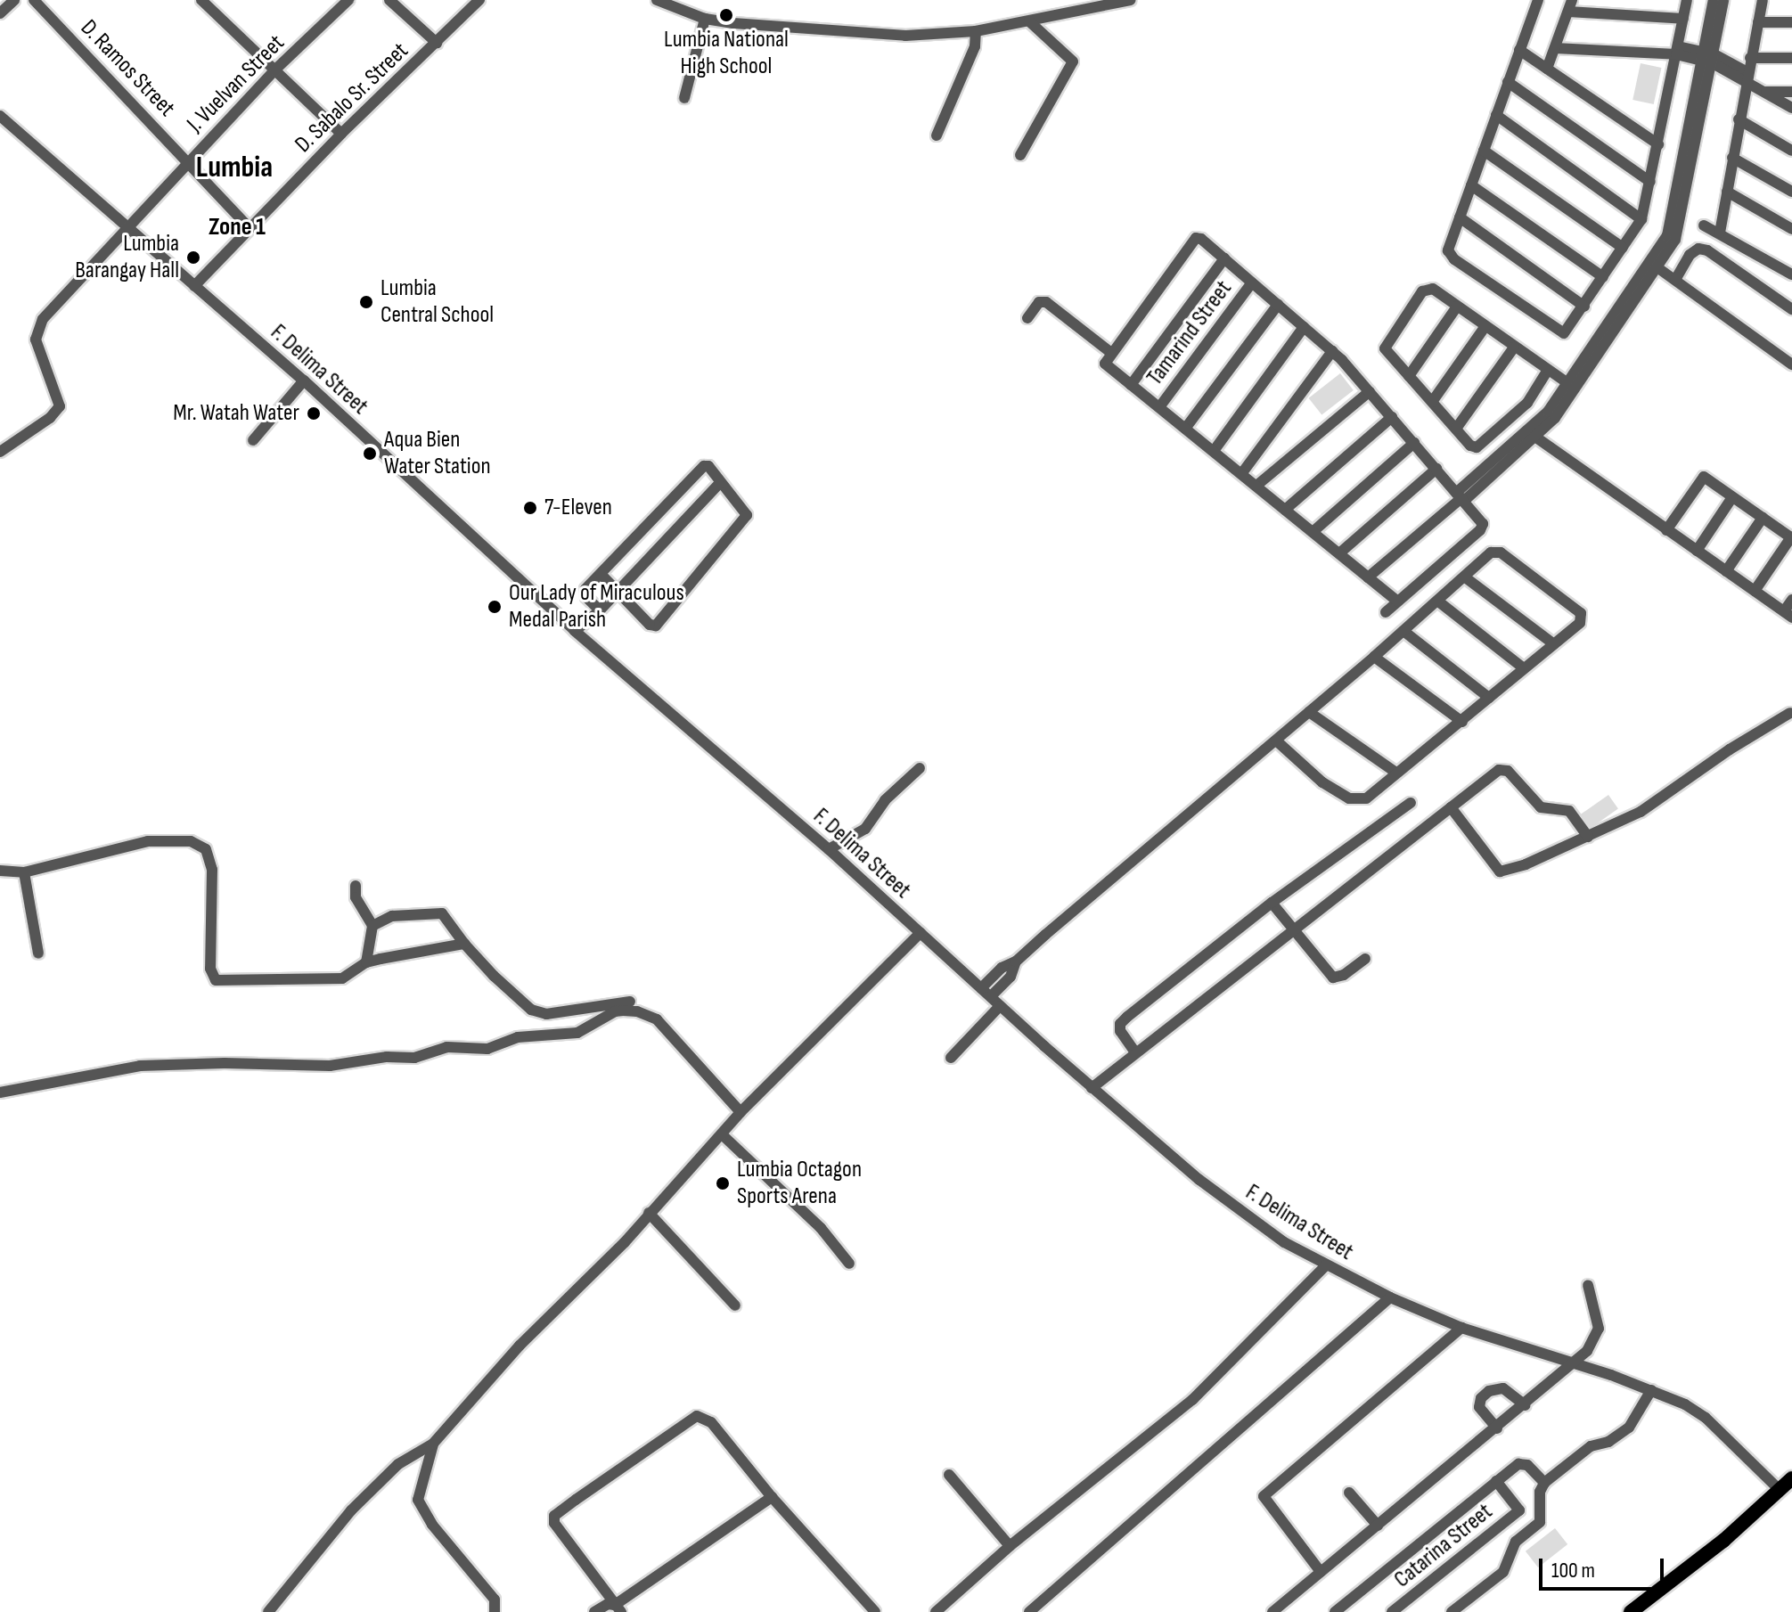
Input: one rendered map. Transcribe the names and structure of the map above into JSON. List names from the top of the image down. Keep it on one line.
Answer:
{"streets":{"street":["D. Ramos Street","J. Vuelvan Street","D. Sabalo Sr. Street","Tamarind Street","F. Delima Street","Catarina Street"]},"crossings":[["D. Ramos Street","J. Vuelvan Street"],["D. Ramos Street","D. Sabalo Sr. Street"],["J. Vuelvan Street","F. Delima Street"],["D. Sabalo Sr. Street","F. Delima Street"]],"districts":["Lumbia","Zone 1"],"places":["Lumbia National High School","Lumbia Barangay Hall","Lumbia Central School","Mr. Watah Water","Aqua Bien Water Station","7-Eleven","Our Lady of Miraculous Medal Parish","Lumbia Octagon Sports Arena"],"scale_bar":"100 m"}
